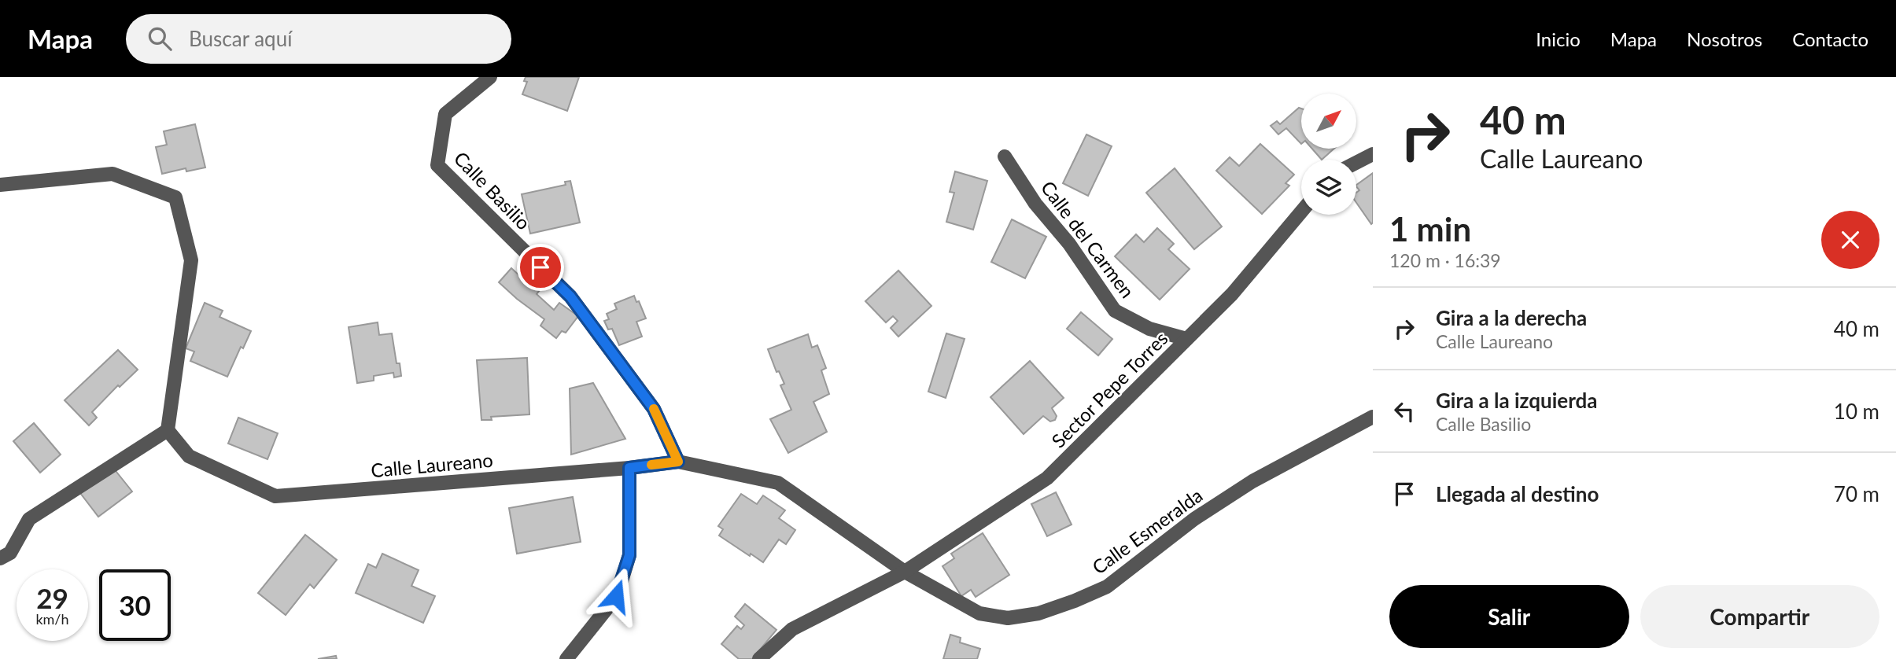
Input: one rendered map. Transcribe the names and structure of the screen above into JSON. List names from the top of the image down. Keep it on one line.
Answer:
{"streets":{"street":["Calle Basilio","Calle del Carmen","Sector Pepe Torres","Calle Laureano","Calle Esmeralda"]},"crossings":[["Calle Basilio","Calle Laureano"],["Calle del Carmen","Sector Pepe Torres"],["Sector Pepe Torres","Calle Laureano"],["Sector Pepe Torres","Calle Esmeralda"],["Calle Laureano","Calle Esmeralda"]],"north":"top right","page":{"header":"Mapa","search":"Buscar aquí","nav":["Inicio","Mapa","Nosotros","Contacto"],"turn":["40 m","Calle Laureano"],"heading":["1 min","120 m · 16:39"],"list":[{"name":"Gira a la derecha","note":"Calle Laureano","value":"40 m"},{"name":"Gira a la izquierda","note":"Calle Basilio","value":"10 m"},{"name":"Llegada al destino","value":"70 m"}],"speed":"29 km/h","limit":"30","buttons":["Salir","Compartir"]}}
